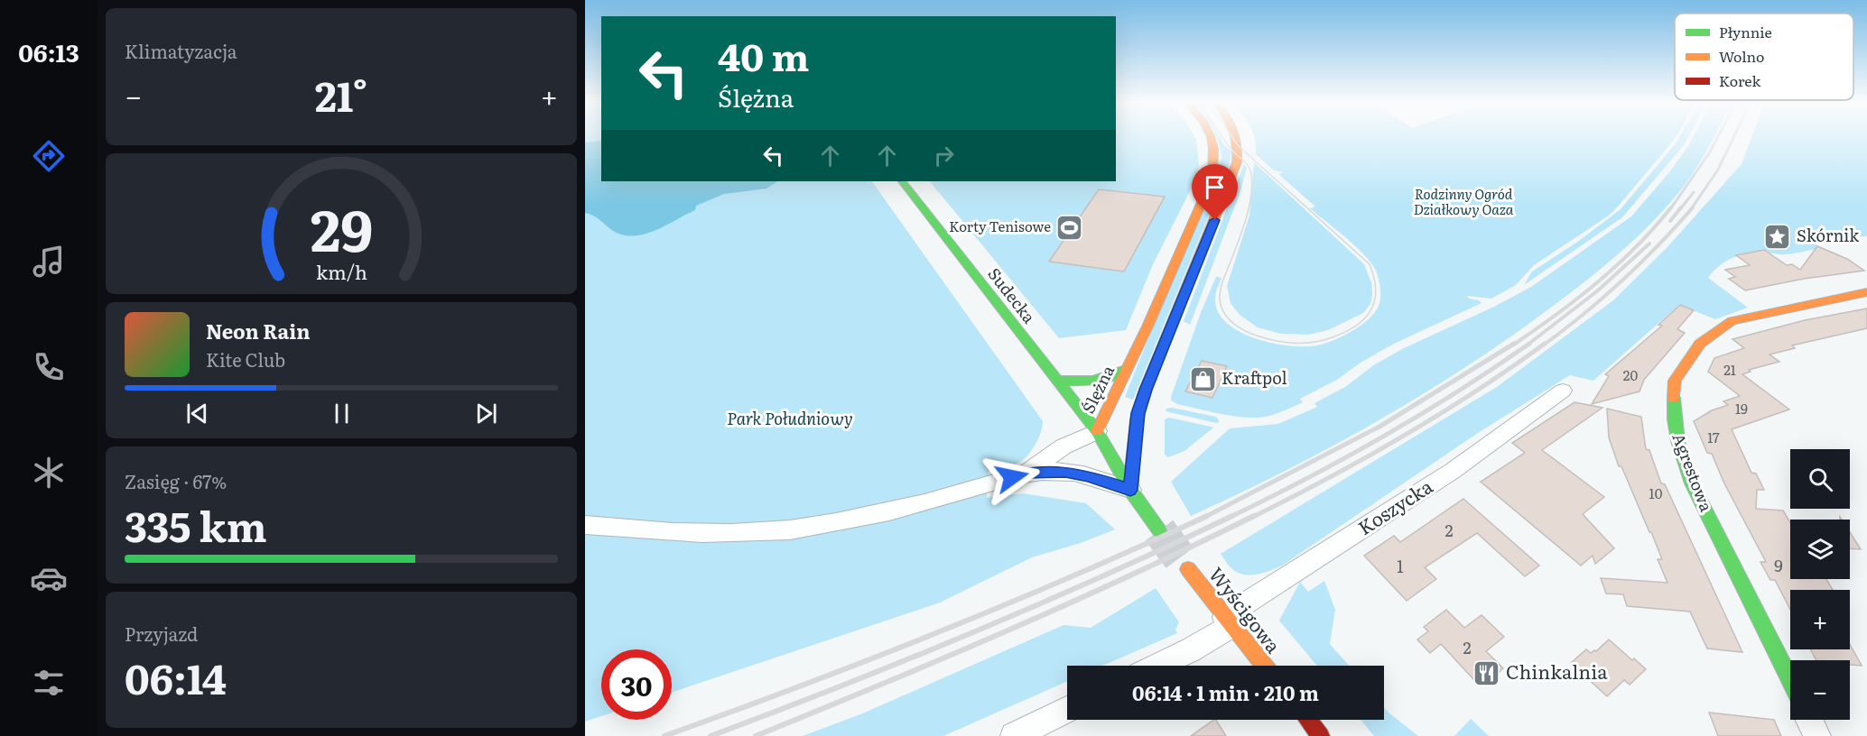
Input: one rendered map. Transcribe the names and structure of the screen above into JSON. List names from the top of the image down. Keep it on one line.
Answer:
{"streets":{"main road":["Sudecka","Ślężna","Agrestowa","Wyścigowa"],"street":["Koszycka"]},"crossings":[["Sudecka","Ślężna"],["Koszycka","Wyścigowa"]],"parks":["Rodzinny Ogród Działkowy Oaza","Park Południowy"],"places":{"sports":["Korty Tenisowe"],"place":["Skórnik"],"shop":["Kraftpol"],"restaurant":["Chinkalnia"]},"house_numbers":["21","20","19","17","10","2","9","1","2"],"legend":["Płynnie","Wolno","Korek"],"page":{"tabs":"06:13","tile":["Klimatyzacja",["Zasięg · 67%","335 km"],["Przyjazd","06:14"]],"turn":["40 m","Ślężna"],"heat":["−","21°","+"],"song":["Neon Rain","Kite Club"],"map_buttons":["+","−"],"limit":"30","trip":"06:14 · 1 min · 210 m","gauge":["29","km/h"]}}
